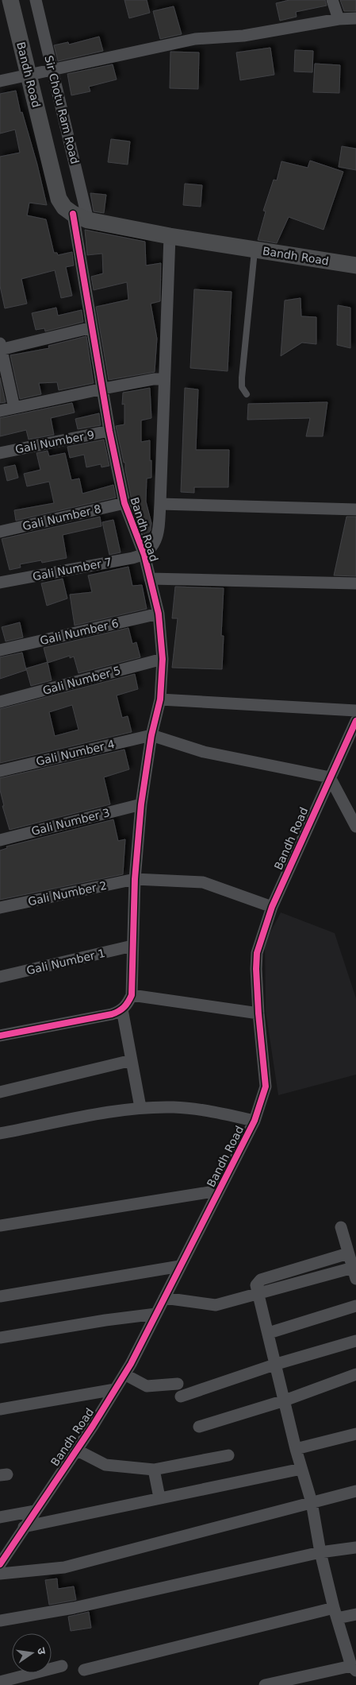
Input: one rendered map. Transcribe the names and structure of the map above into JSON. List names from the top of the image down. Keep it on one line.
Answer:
{"streets":{"street":["Bandh Road","Sir Chotu Ram Road","Gali Number 9","Gali Number 8","Gali Number 7","Gali Number 6","Gali Number 5","Gali Number 4","Gali Number 3","Gali Number 2","Gali Number 1"]},"crossings":[["Bandh Road","Sir Chotu Ram Road"],["Bandh Road","Gali Number 9"],["Bandh Road","Gali Number 8"],["Bandh Road","Gali Number 7"],["Bandh Road","Gali Number 6"],["Bandh Road","Gali Number 5"],["Bandh Road","Gali Number 4"],["Bandh Road","Gali Number 3"],["Bandh Road","Gali Number 2"],["Bandh Road","Gali Number 1"]],"north":"right"}
